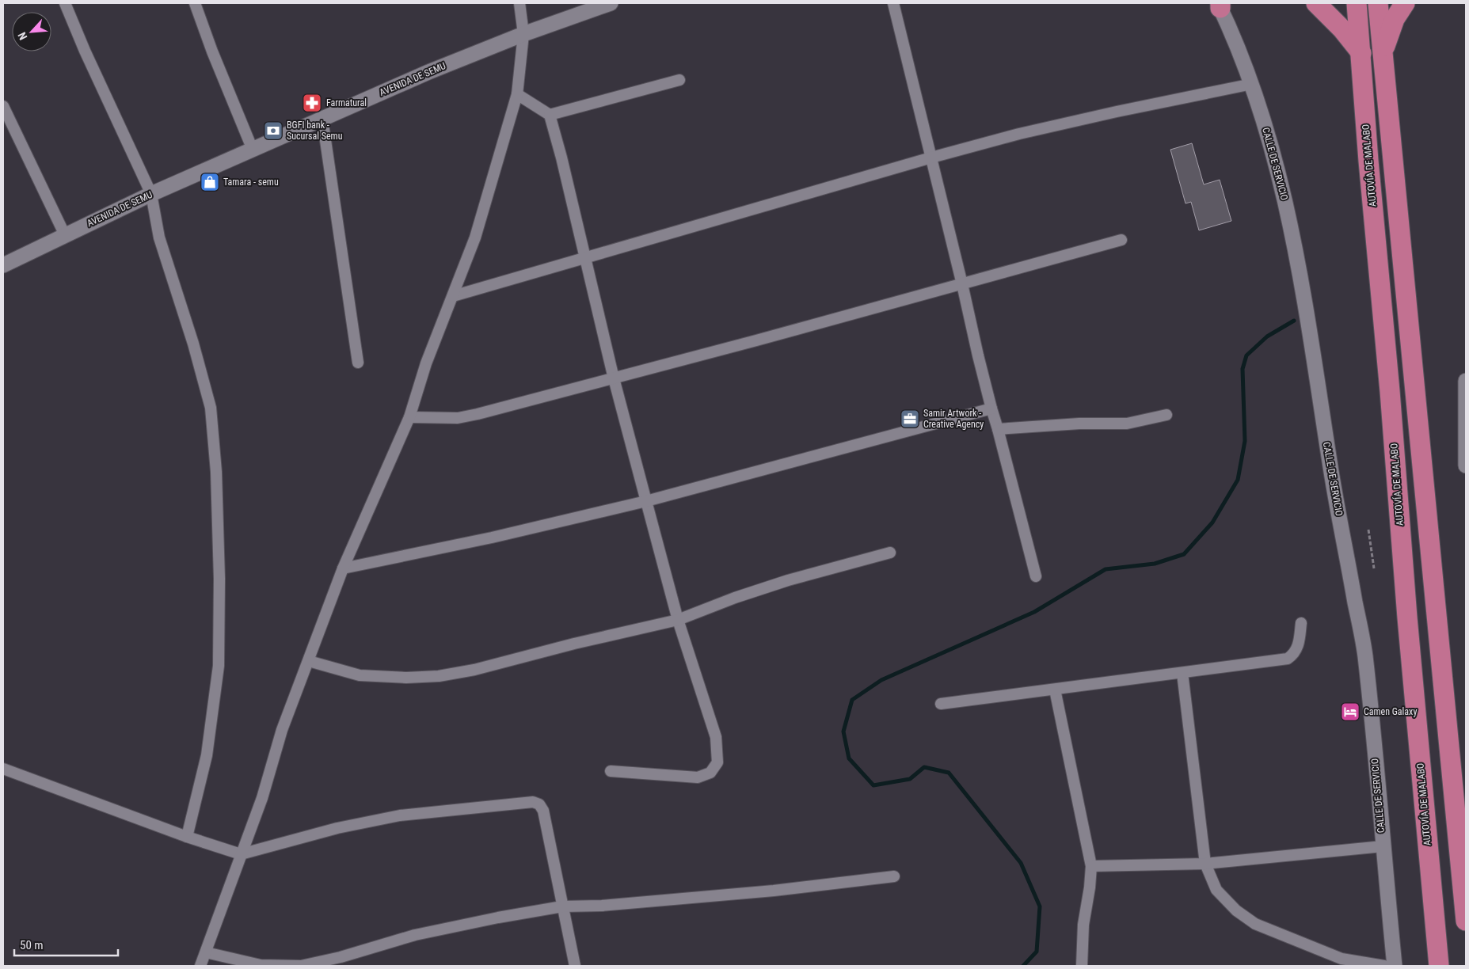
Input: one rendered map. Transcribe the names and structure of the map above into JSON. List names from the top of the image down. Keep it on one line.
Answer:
{"streets":{"highway":["AUTOVÍA DE MALABO"],"street":["AVENIDA DE SEMU","CALLE DE SERVICIO"]},"places":{"pharmacy":["Farmatural"],"bank":["BGFI bank - Sucursal Semu"],"shop":["Tamara - semu"],"office":["Samir Artwork - Creative Agency"],"hotel":["Camen Galaxy"]},"scale_bar":"50 m","north":"bottom left"}
